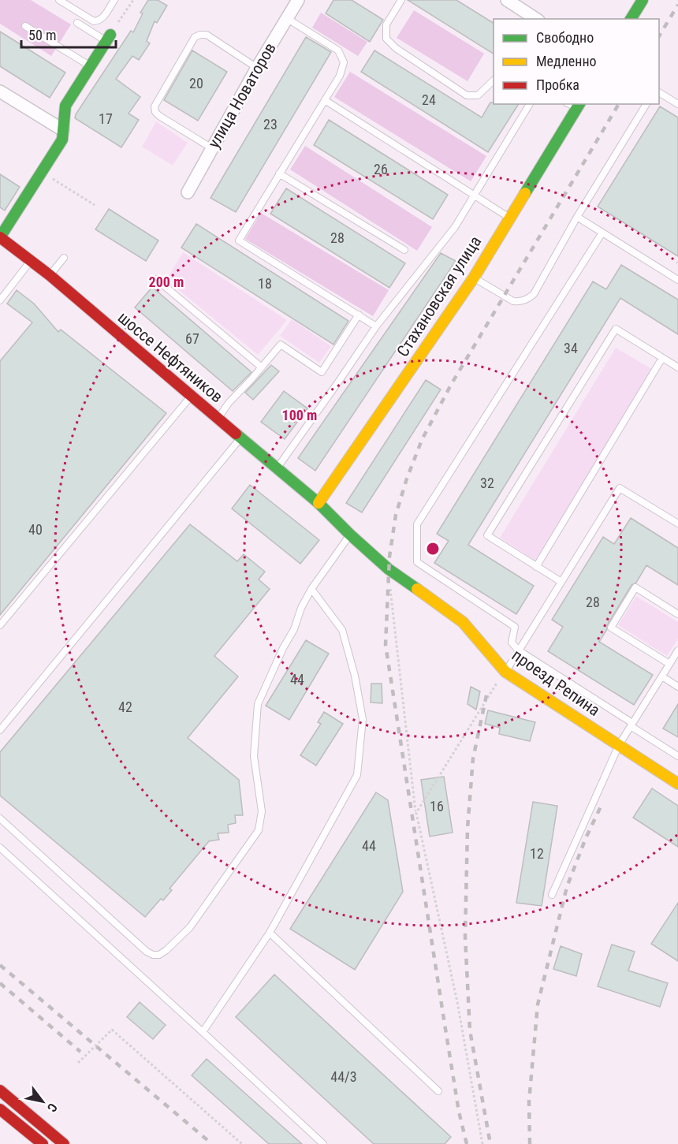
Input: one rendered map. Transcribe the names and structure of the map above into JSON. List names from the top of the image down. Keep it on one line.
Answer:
{"streets":{"street":["улица Новаторов","Стахановская улица","шоссе Нефтяников","проезд Репина"]},"crossings":[["Стахановская улица","шоссе Нефтяников"],["Стахановская улица","проезд Репина"],["шоссе Нефтяников","проезд Репина"]],"house_numbers":["20","24","17","23","26","28","18","67","34","32","40","28","44","42","16","44","12","44/3"],"legend":["Свободно","Медленно","Пробка"],"scale_bar":"50 m","north":"bottom right","rings":["200 m","100 m"]}
